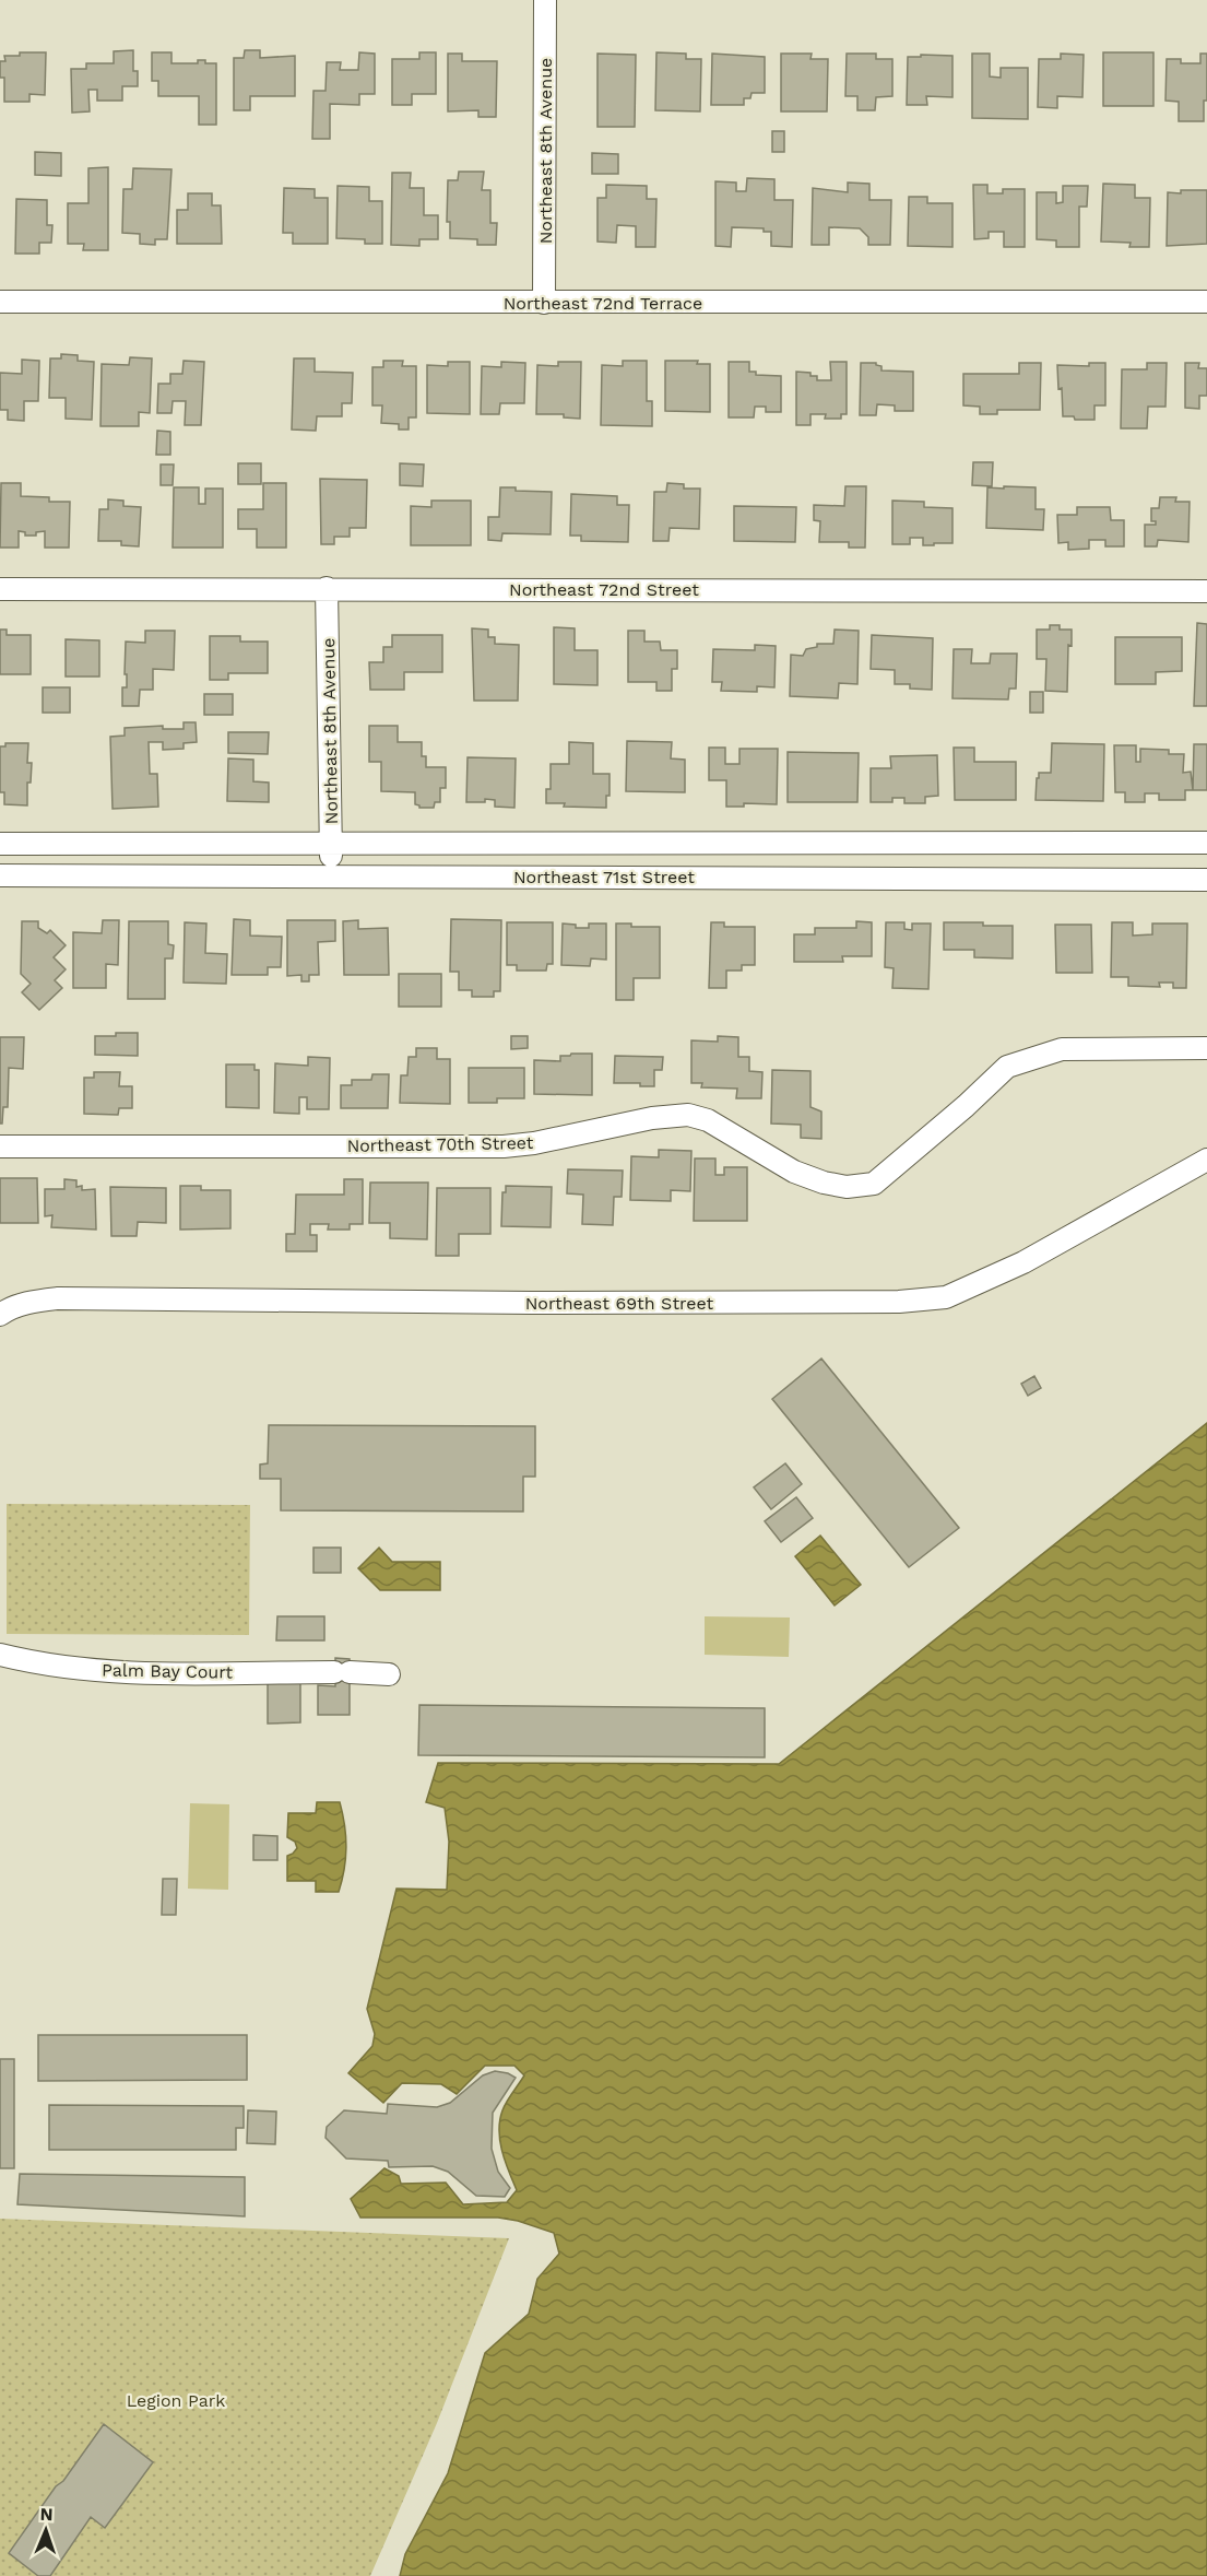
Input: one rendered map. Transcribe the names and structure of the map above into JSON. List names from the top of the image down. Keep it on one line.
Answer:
{"streets":{"street":["Northeast 8th Avenue","Northeast 72nd Terrace","Northeast 72nd Street","Northeast 71st Street","Northeast 70th Street","Northeast 69th Street","Palm Bay Court"]},"crossings":[["Northeast 8th Avenue","Northeast 72nd Terrace"],["Northeast 8th Avenue","Northeast 72nd Street"],["Northeast 8th Avenue","Northeast 71st Street"]],"parks":["Legion Park"],"north":"top"}
